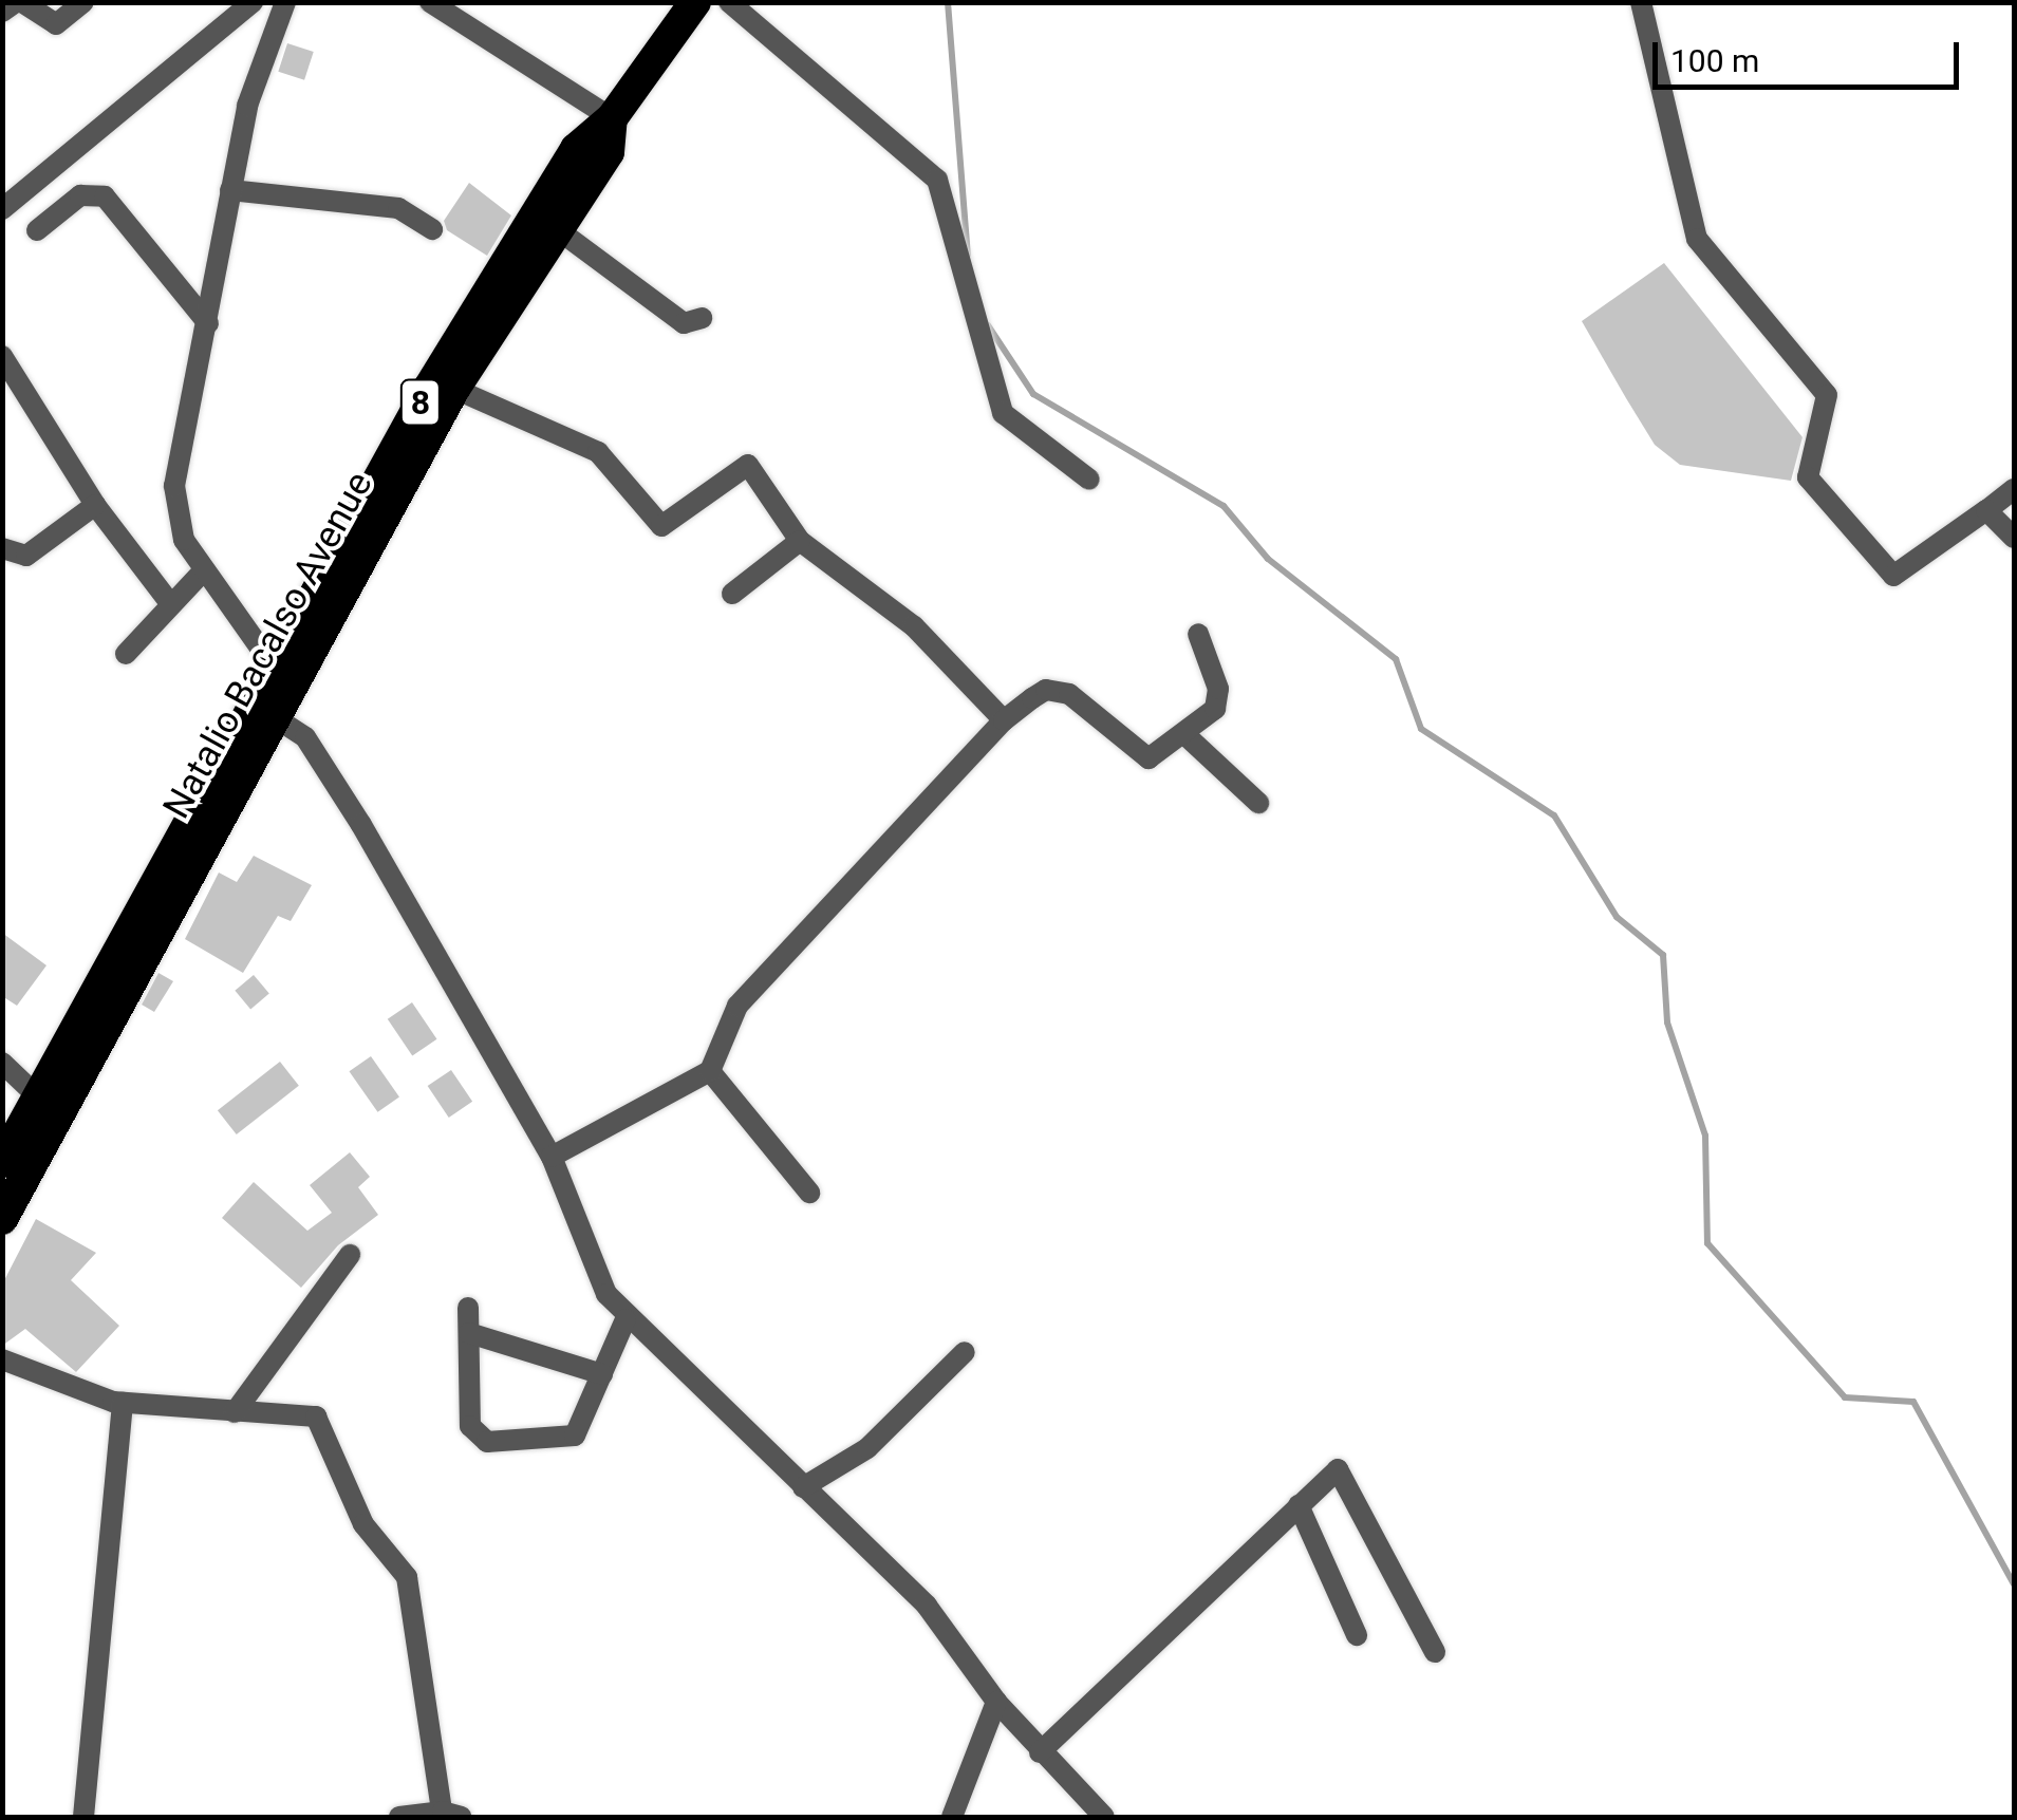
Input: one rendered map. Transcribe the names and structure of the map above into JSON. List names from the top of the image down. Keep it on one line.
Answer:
{"streets":{"highway":["8","Natalio Bacalso Avenue"]},"scale_bar":"100 m"}
